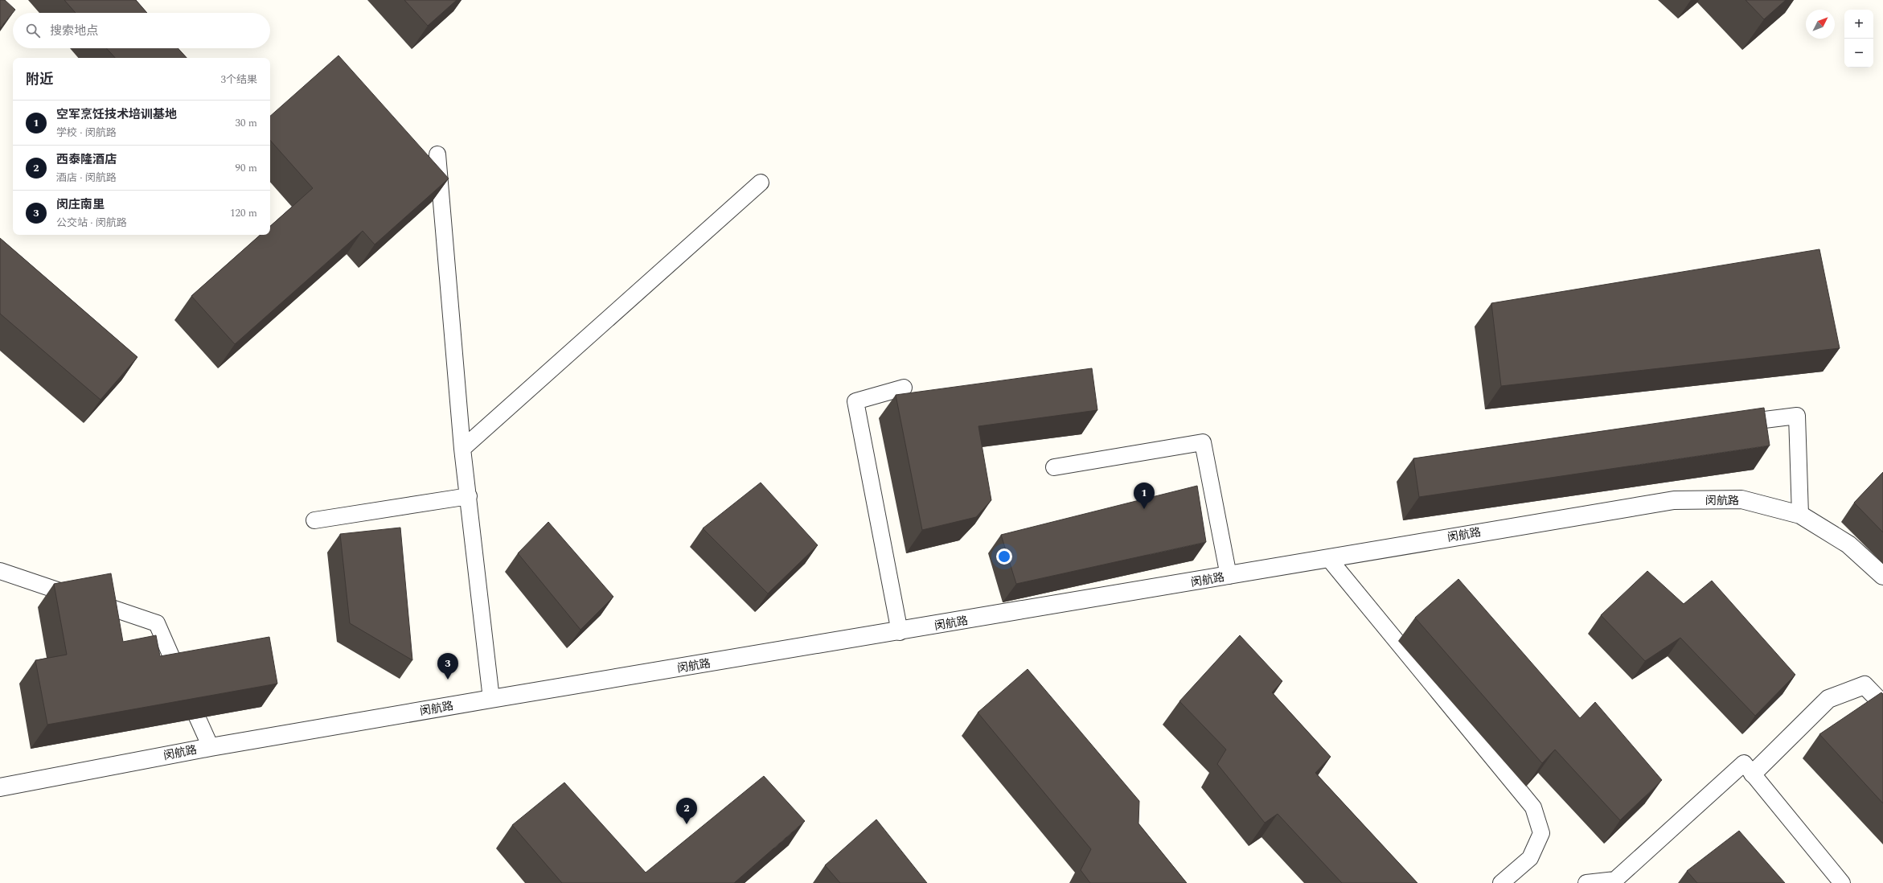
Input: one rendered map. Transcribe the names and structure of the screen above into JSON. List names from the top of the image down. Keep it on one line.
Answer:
{"streets":{"street":["闵航路"]},"north":"top right","page":{"map_buttons":["+","−"],"search":"搜索地点","heading":["附近","3个结果"],"list":[{"mark":"1","name":"空军烹饪技术培训基地","note":"学校 · 闵航路","value":"30 m"},{"mark":"2","name":"西泰隆酒店","note":"酒店 · 闵航路","value":"90 m"},{"mark":"3","name":"闵庄南里","note":"公交站 · 闵航路","value":"120 m"}],"pins":["1","3","2"]}}
